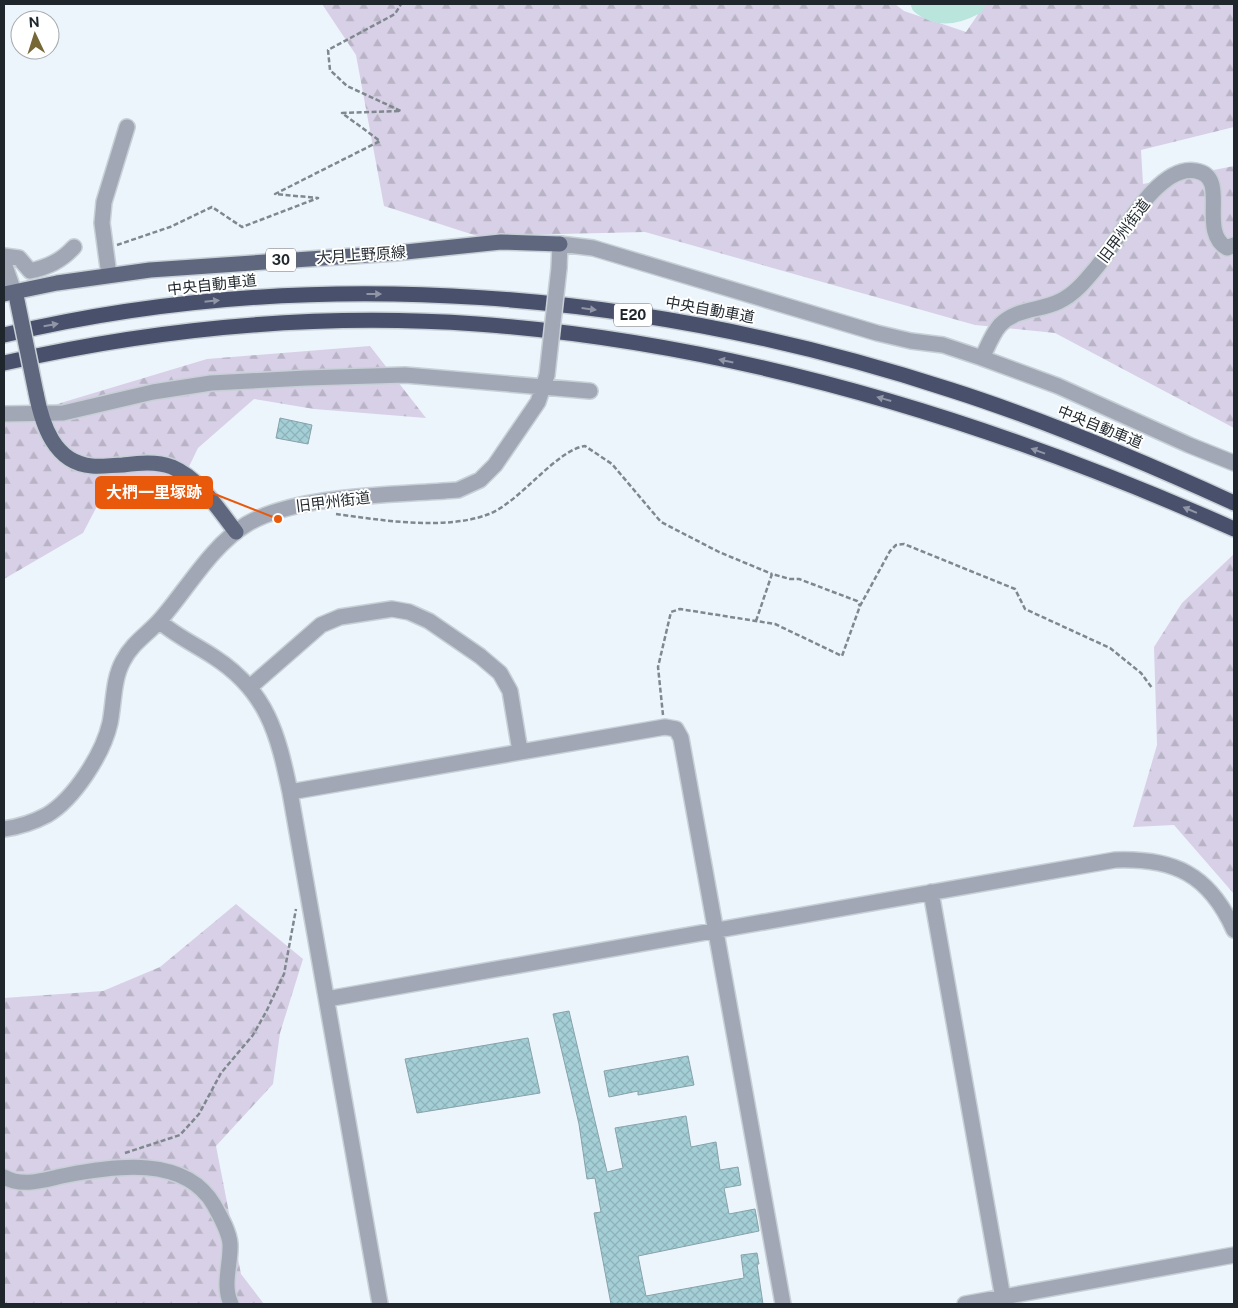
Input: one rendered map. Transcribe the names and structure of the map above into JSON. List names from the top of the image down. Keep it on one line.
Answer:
{"streets":{"highway":["中央自動車道","E20"],"main road":["大月上野原線","30"],"street":["旧甲州街道"]},"crossings":[["旧甲州街道","大月上野原線"]],"places":["大椚一里塚跡"],"north":"top"}
